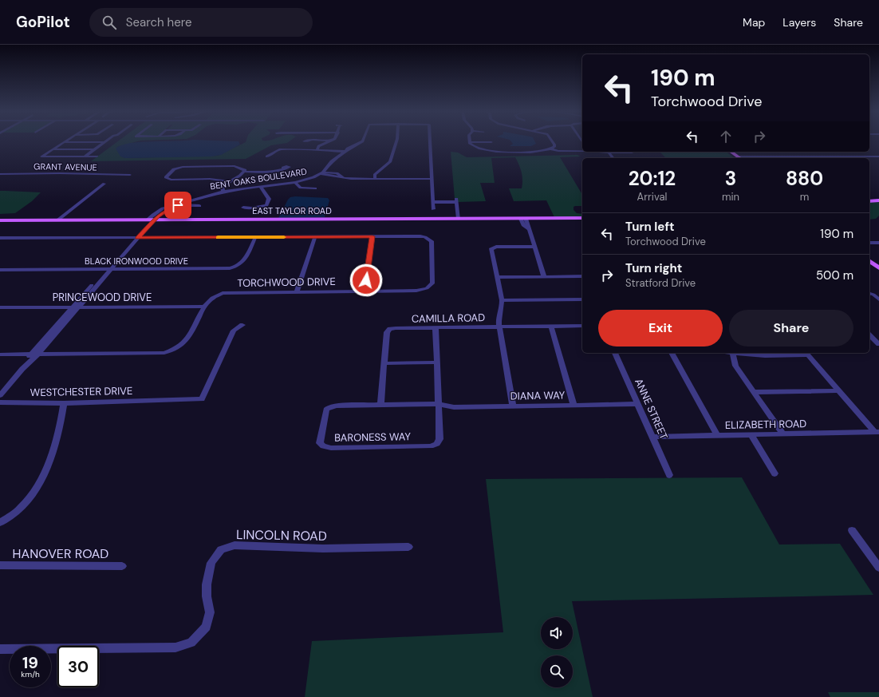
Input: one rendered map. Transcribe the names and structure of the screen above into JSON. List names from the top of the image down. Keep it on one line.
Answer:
{"streets":{"main road":["EAST TAYLOR ROAD"],"street":["GRANT AVENUE","BENT OAKS BOULEVARD","BLACK IRONWOOD DRIVE","TORCHWOOD DRIVE","PRINCEWOOD DRIVE","CAMILLA ROAD","WESTCHESTER DRIVE","DIANA WAY","ANNE STREET","ELIZABETH ROAD","BARONESS WAY","LINCOLN ROAD","HANOVER ROAD"]},"crossings":[["BENT OAKS BOULEVARD","EAST TAYLOR ROAD"],["BLACK IRONWOOD DRIVE","TORCHWOOD DRIVE"],["TORCHWOOD DRIVE","PRINCEWOOD DRIVE"],["CAMILLA ROAD","BARONESS WAY"],["DIANA WAY","ANNE STREET"],["DIANA WAY","BARONESS WAY"],["ANNE STREET","ELIZABETH ROAD"]],"page":{"header":"GoPilot","search":"Search here","nav":["Map","Layers","Share"],"turn":["190 m","Torchwood Drive"],"eta":["20:12","Arrival","3","min","880","m"],"list":[{"name":"Turn left","note":"Torchwood Drive","value":"190 m"},{"name":"Turn right","note":"Stratford Drive","value":"500 m"}],"buttons":["Exit","Share"],"speed":"19 km/h","limit":"30"}}
